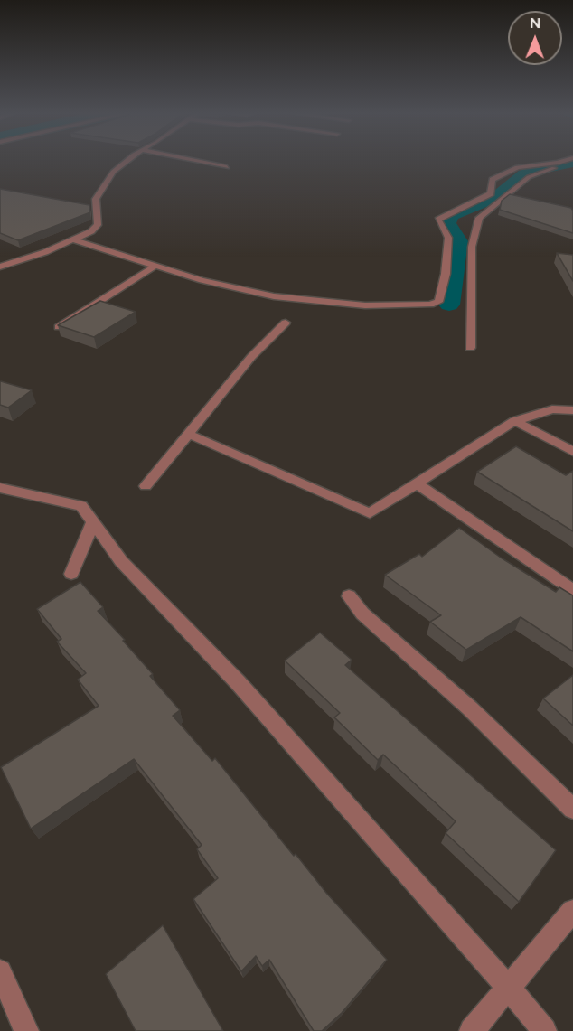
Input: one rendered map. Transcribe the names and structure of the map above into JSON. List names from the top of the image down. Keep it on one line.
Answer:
{"north":"top"}
